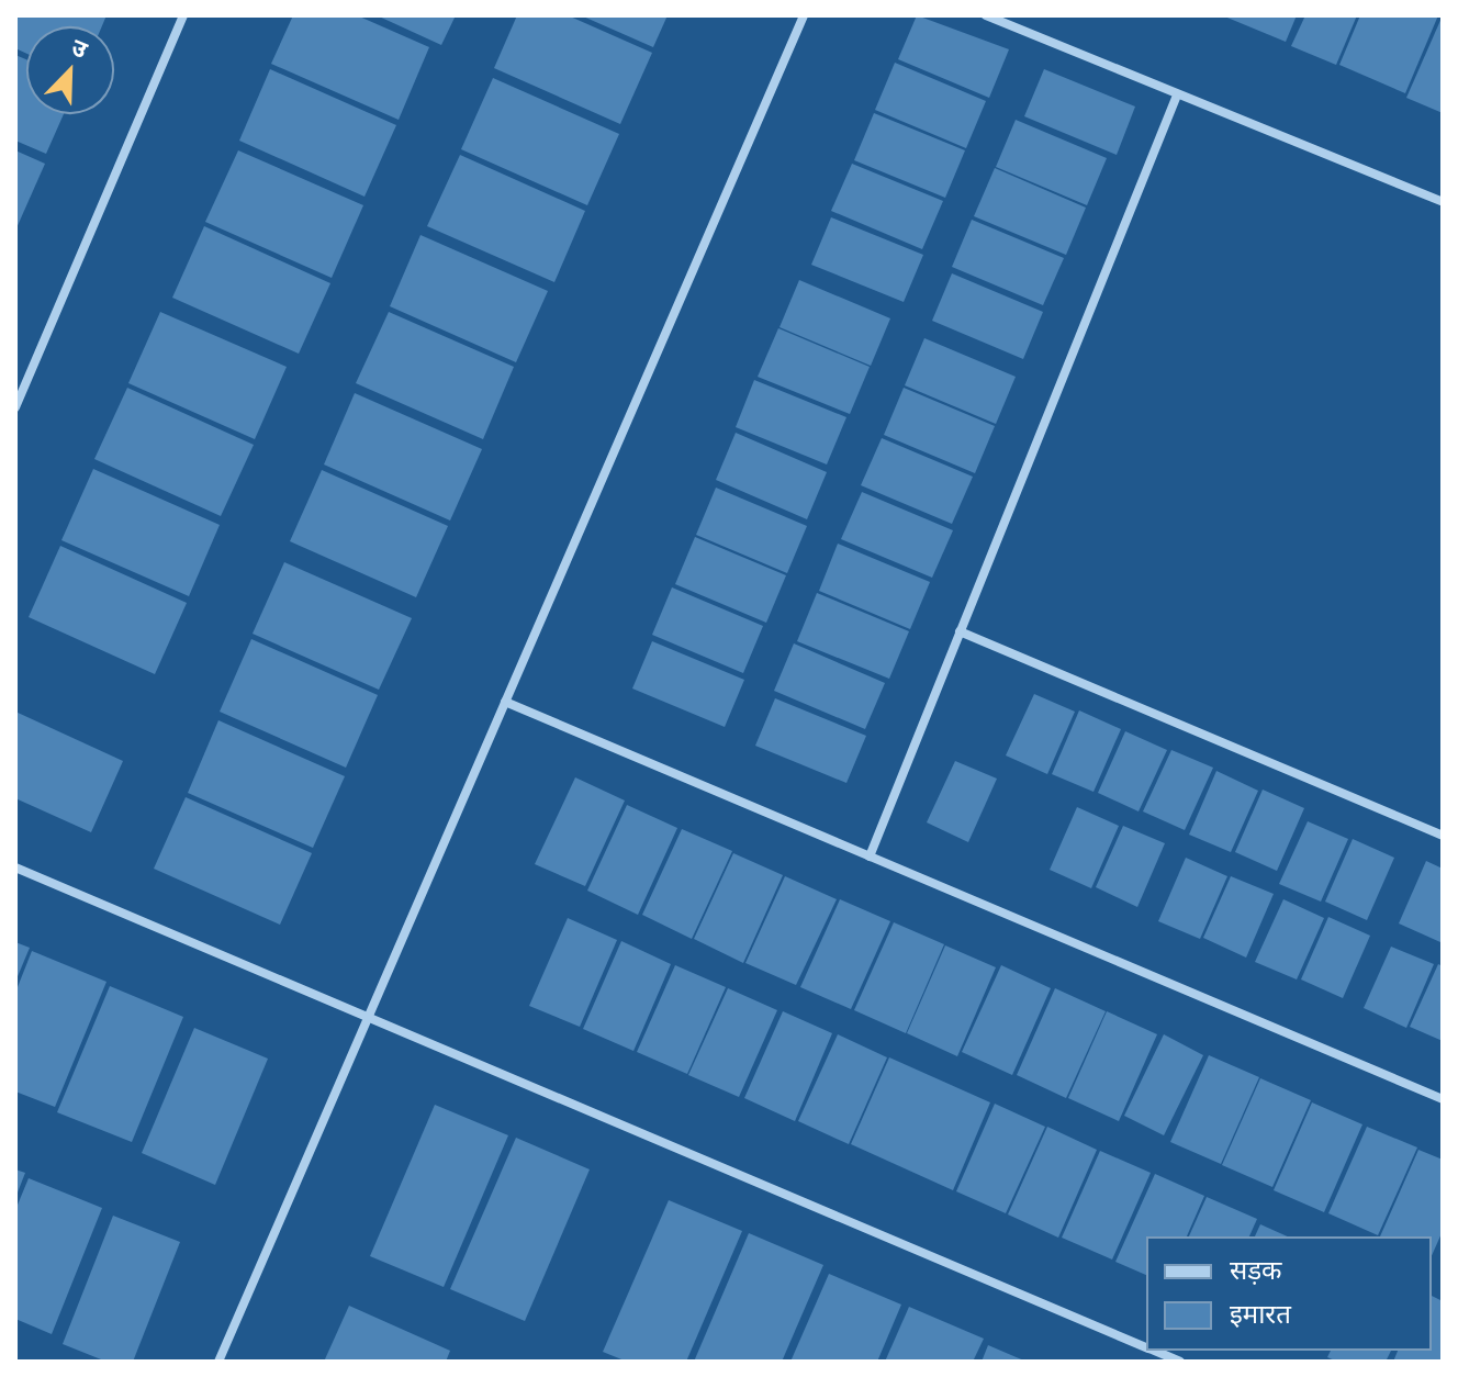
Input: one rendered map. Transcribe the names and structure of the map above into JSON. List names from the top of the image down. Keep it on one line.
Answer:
{"legend":["सड़क","इमारत"],"north":"top right"}
